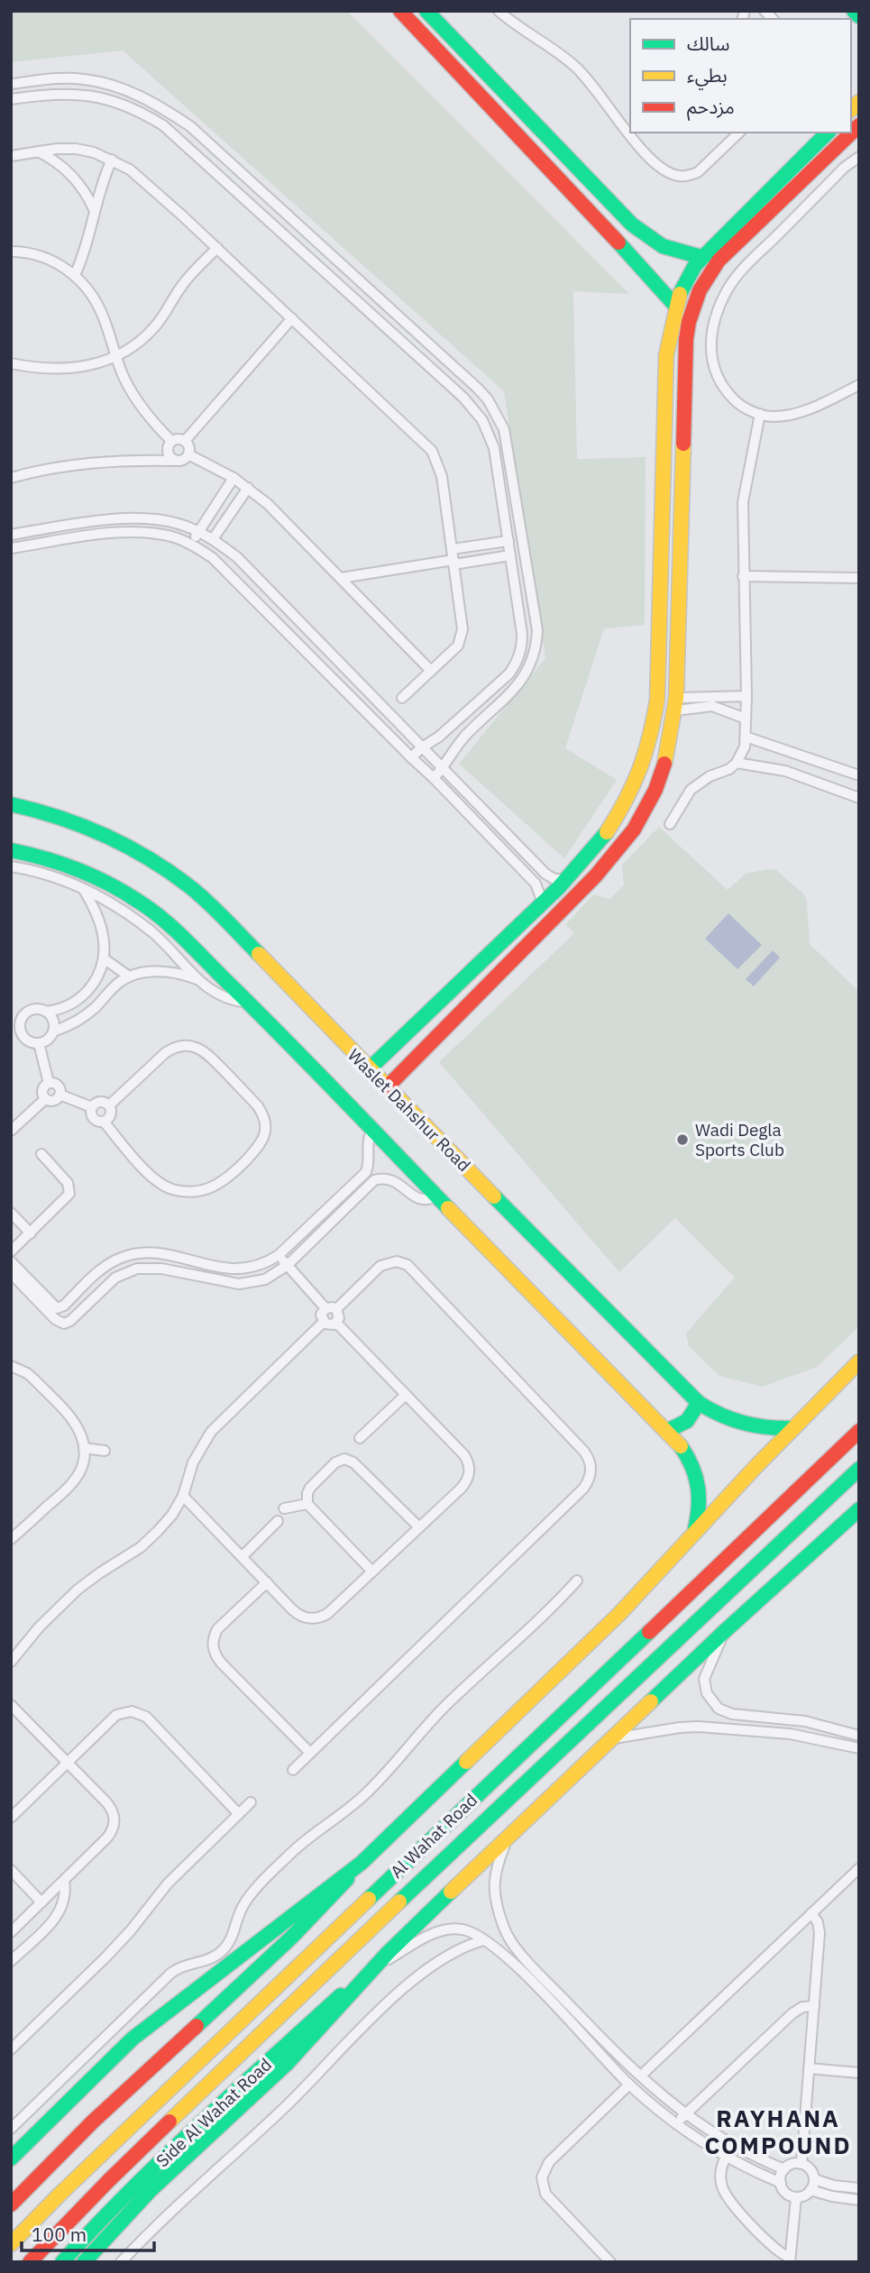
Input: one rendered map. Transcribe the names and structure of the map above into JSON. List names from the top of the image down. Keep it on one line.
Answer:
{"streets":{"main road":["Waslet Dahshur Road","Al Wahat Road","Side Al Wahat Road"]},"districts":["RAYHANA COMPOUND"],"places":["Wadi Degla Sports Club"],"legend":["سالك","بطيء","مزدحم"],"scale_bar":"100 m"}
